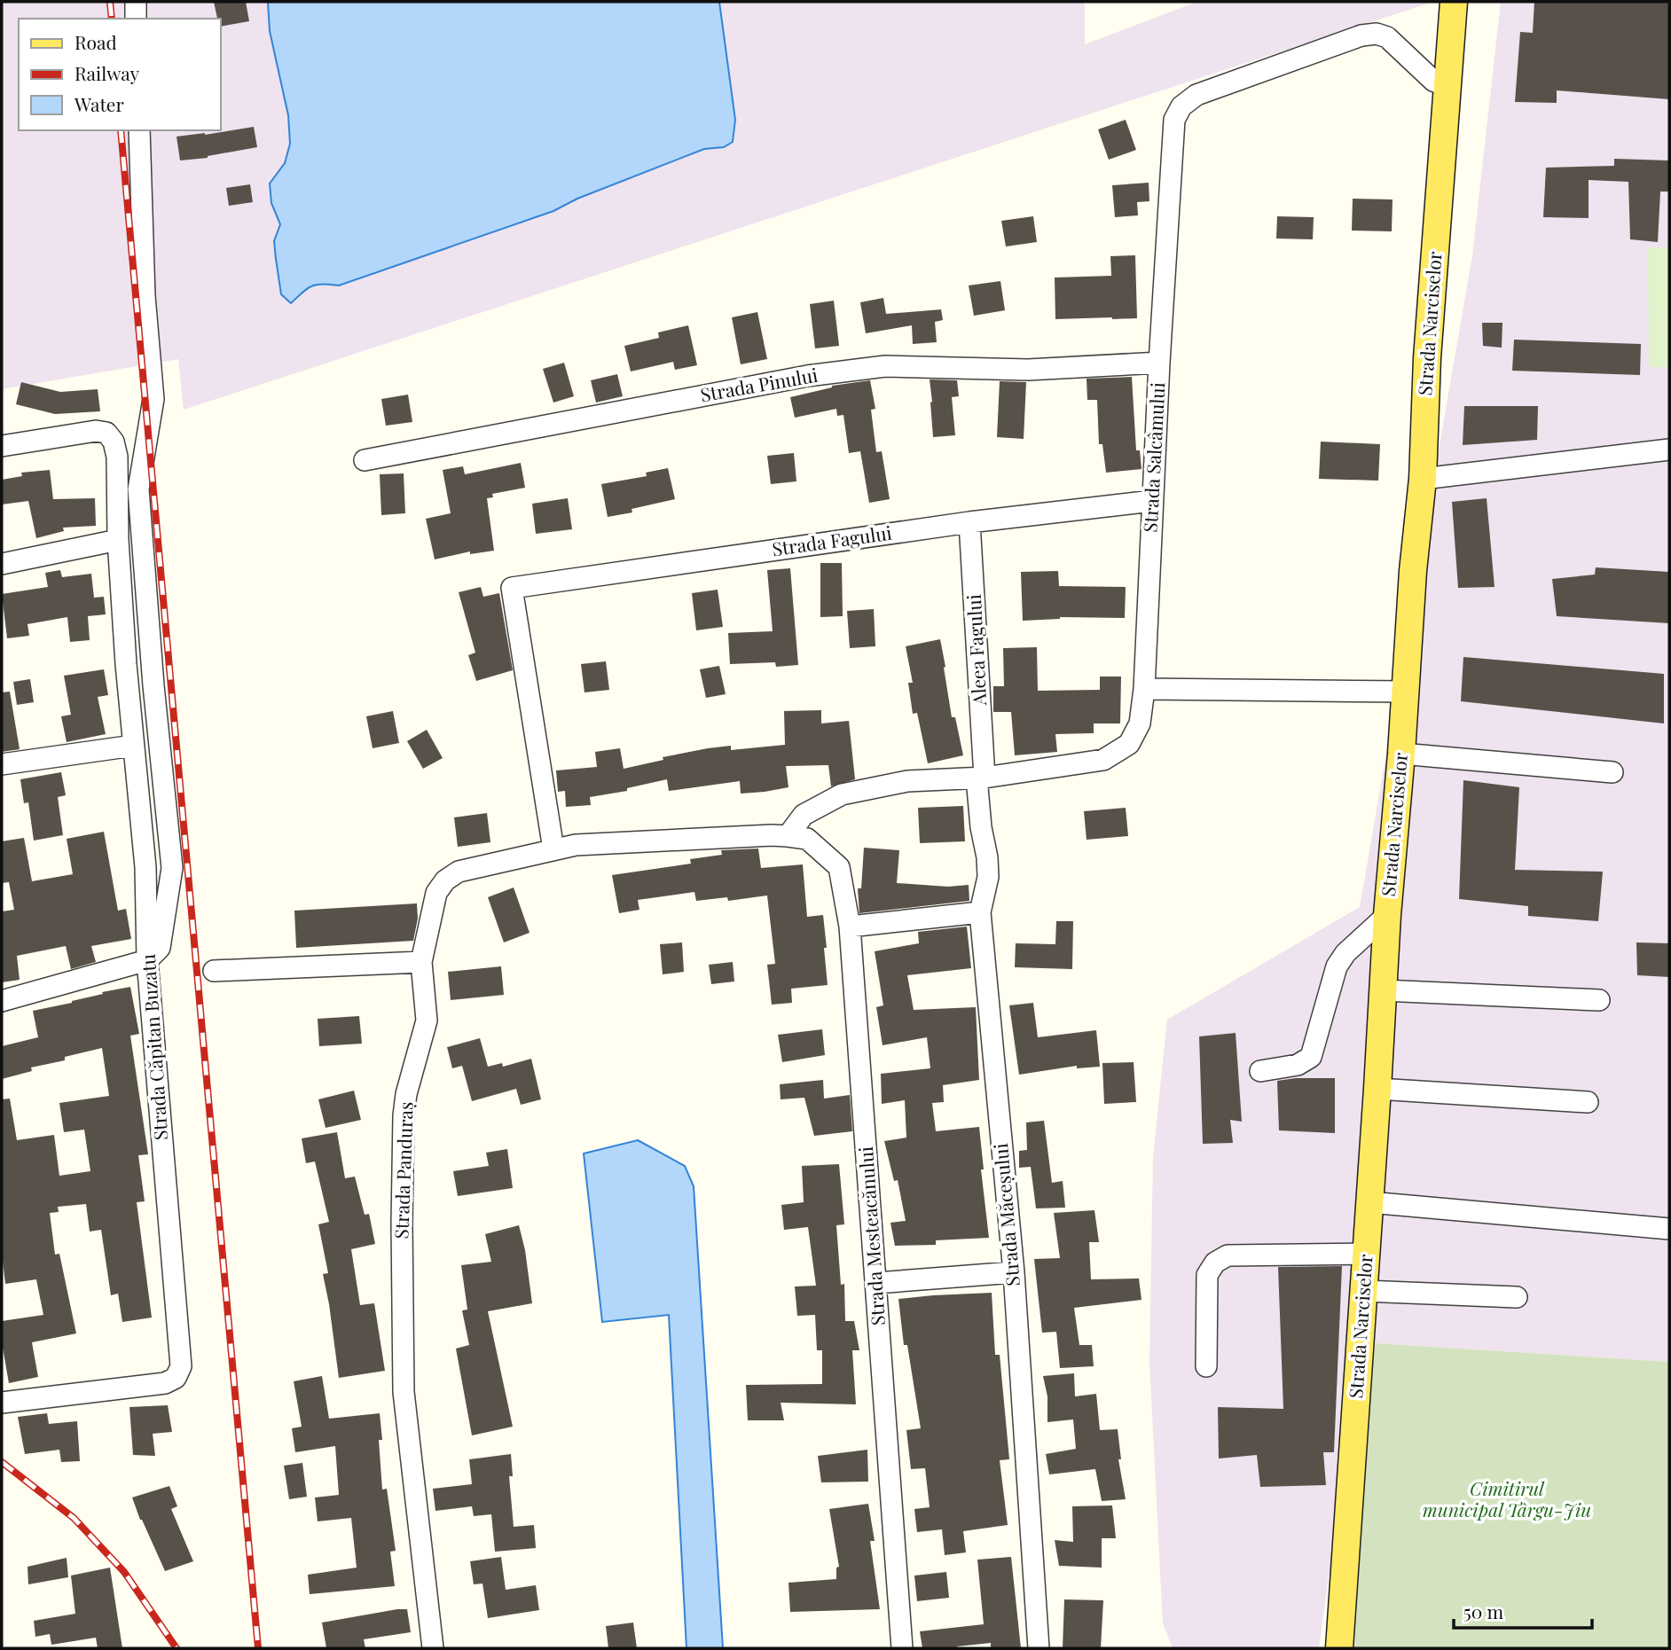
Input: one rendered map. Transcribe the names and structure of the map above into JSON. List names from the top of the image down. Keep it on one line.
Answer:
{"streets":{"main road":["Strada Narciselor"],"street":["Strada Pinului","Strada Salcâmului","Strada Fagului","Aleea Fagului","Strada Căpitan Buzatu","Strada Panduraș","Strada Măceșului","Strada Mesteacănului"]},"crossings":[["Strada Narciselor","Strada Salcâmului"],["Strada Pinului","Strada Salcâmului"],["Strada Salcâmului","Strada Fagului"],["Strada Salcâmului","Aleea Fagului"],["Strada Salcâmului","Strada Panduraș"],["Strada Salcâmului","Strada Mesteacănului"],["Strada Fagului","Aleea Fagului"],["Strada Fagului","Strada Panduraș"],["Aleea Fagului","Strada Măceșului"],["Strada Panduraș","Strada Mesteacănului"]],"parks":["Cimitirul municipal Târgu-Jiu"],"legend":["Road","Railway","Water"],"scale_bar":"50 m"}
